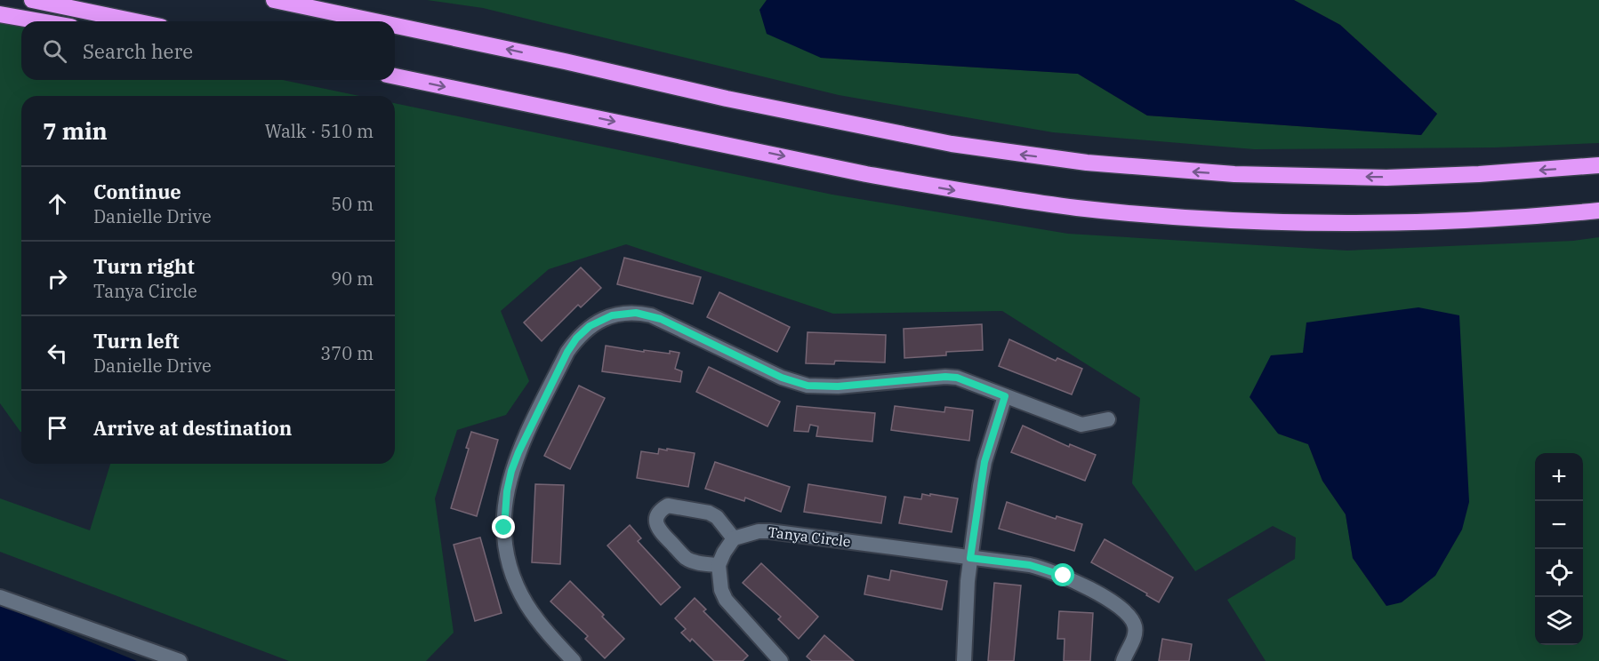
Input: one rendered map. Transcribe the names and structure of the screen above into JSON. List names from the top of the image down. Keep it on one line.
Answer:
{"streets":{"street":["Tanya Circle"]},"page":{"search":"Search here","heading":["7 min","Walk · 510 m"],"list":[["Continue","Danielle Drive","50 m"],["Turn right","Tanya Circle","90 m"],["Turn left","Danielle Drive","370 m"],"Arrive at destination"],"map_buttons":["+","−"]}}
